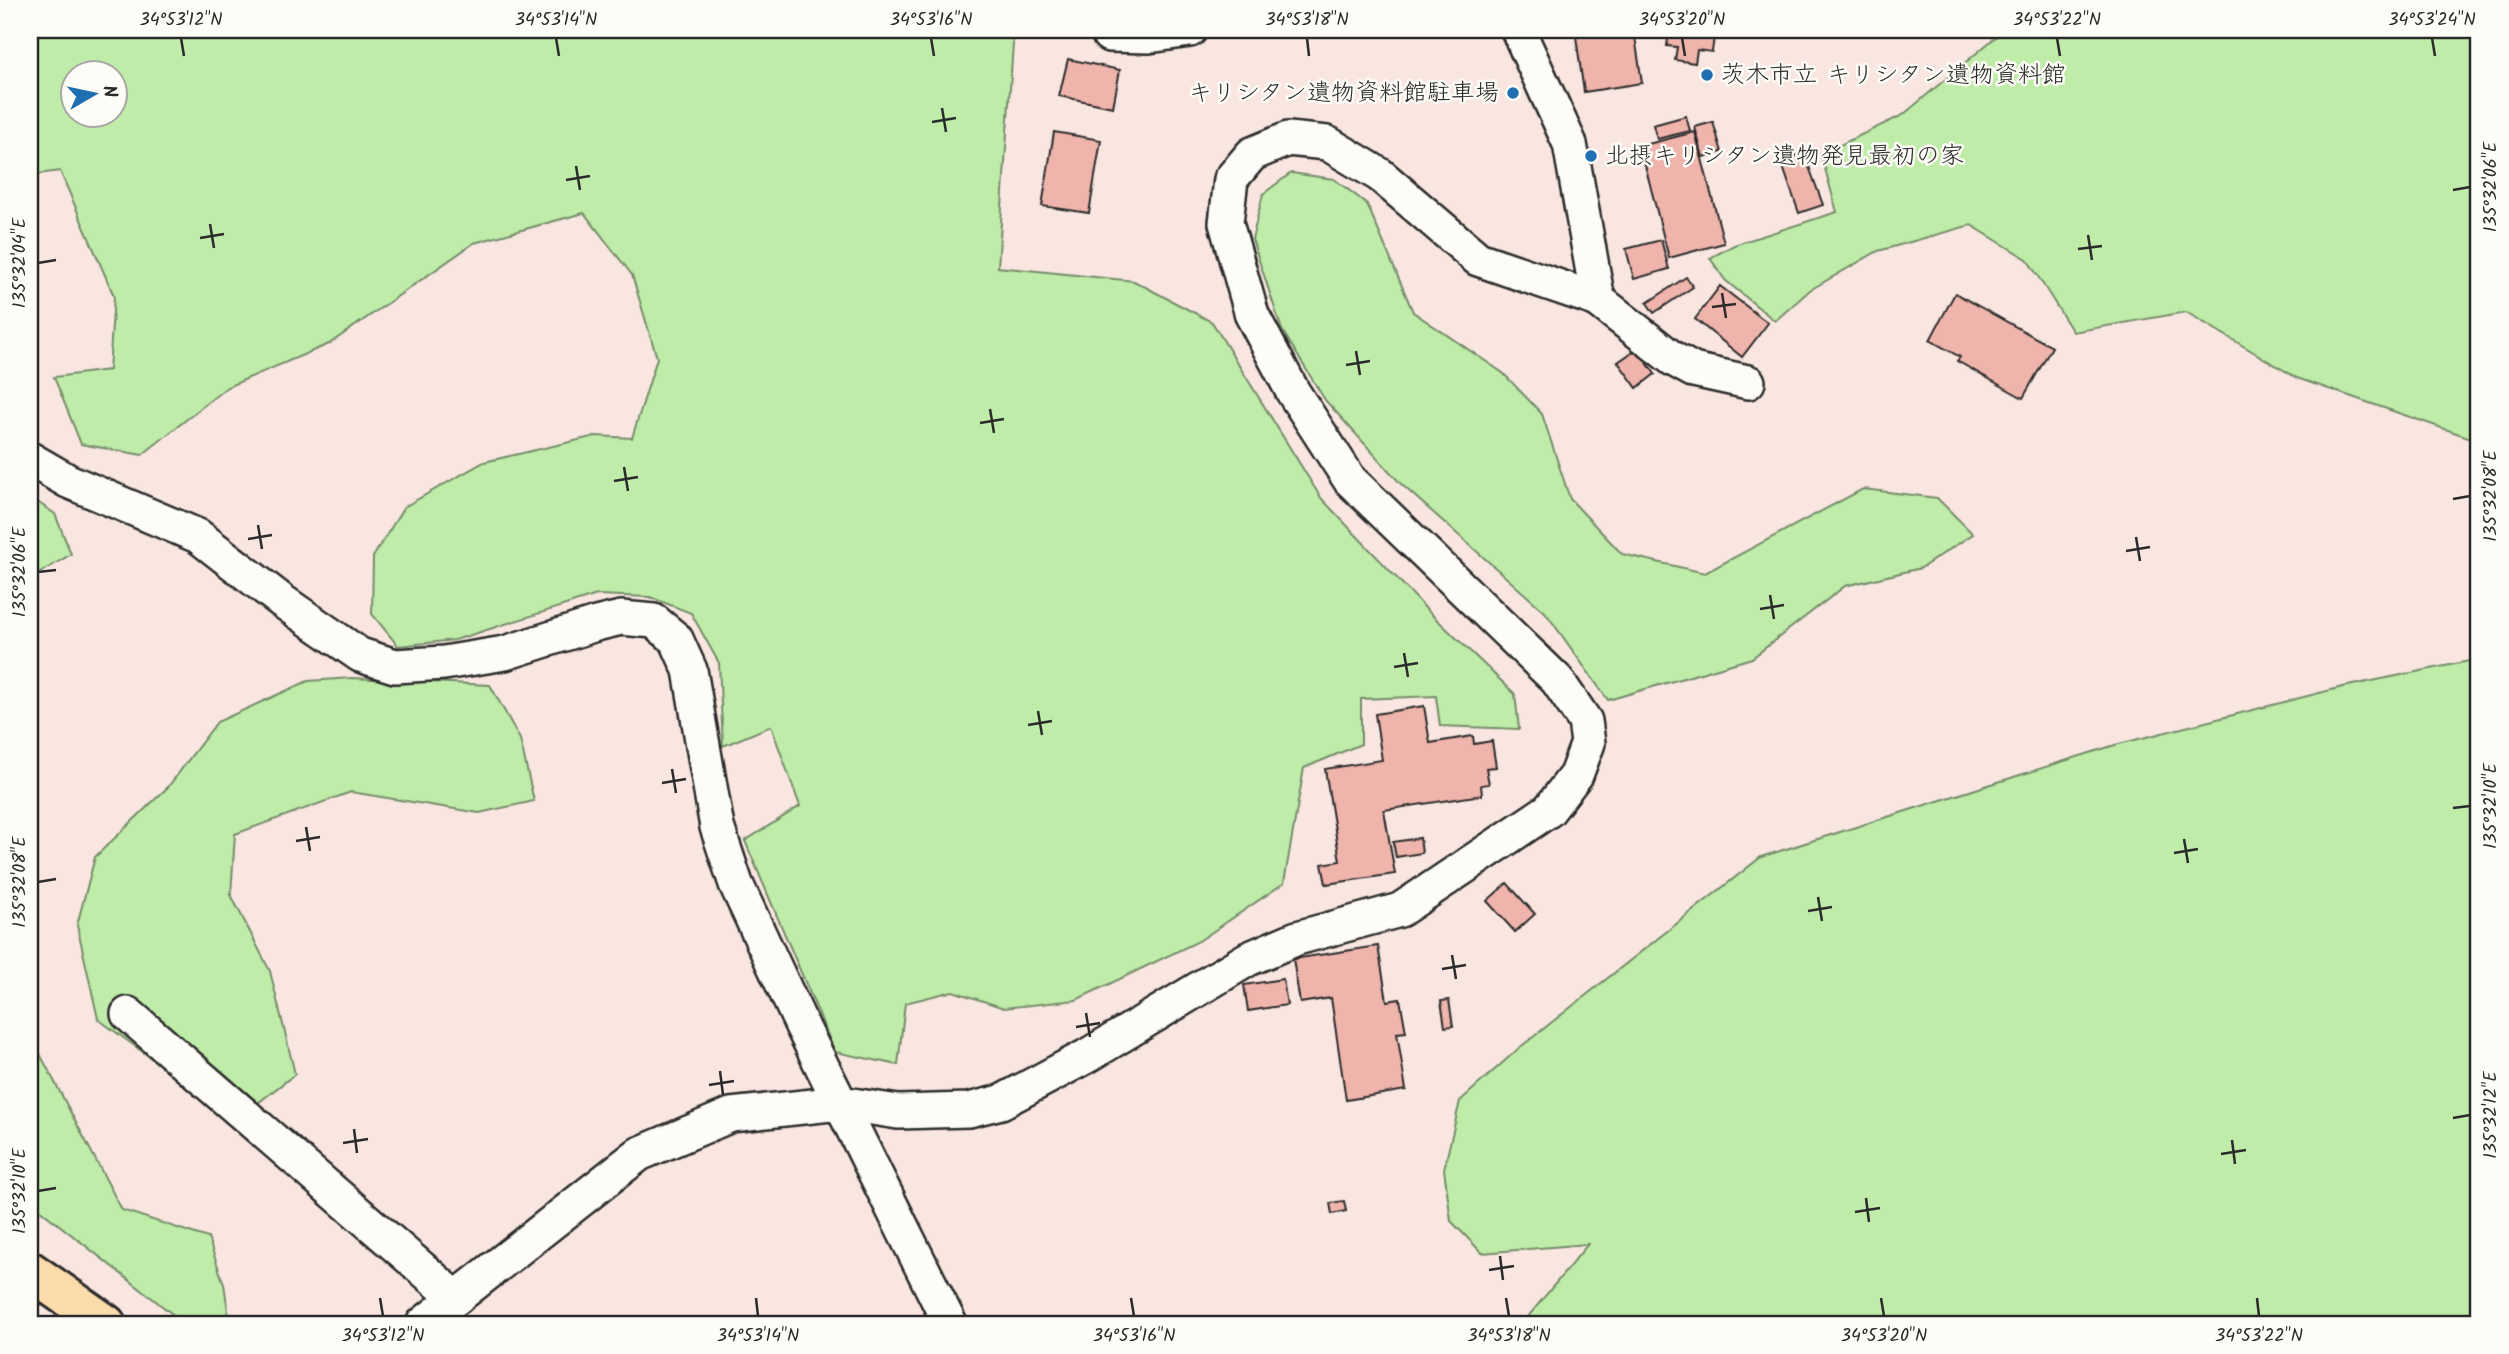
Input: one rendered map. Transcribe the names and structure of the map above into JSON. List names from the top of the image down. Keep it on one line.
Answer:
{"places":["茨木市立 キリシタン遺物資料館","キリシタン遺物資料館駐車場","北摂キリシタン遺物発見最初の家"],"north":"right","coordinates":["34°53'12\"N","34°53'14\"N","34°53'16\"N","34°53'18\"N","34°53'20\"N","34°53'22\"N","34°53'24\"N","135°32'06\"E","135°32'04\"E","135°32'08\"E","135°32'10\"E","135°32'12\"E"]}
